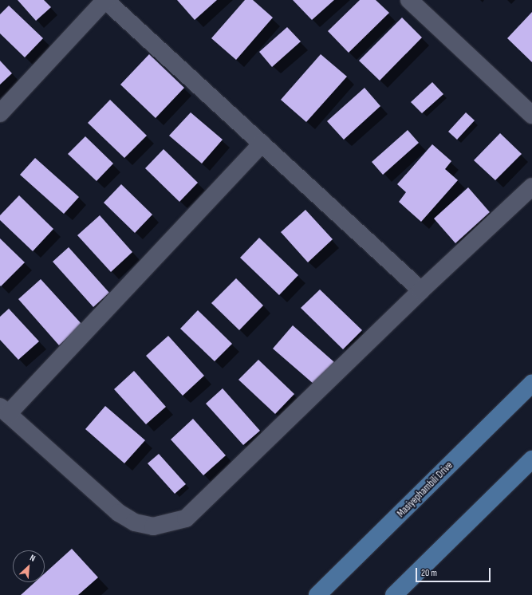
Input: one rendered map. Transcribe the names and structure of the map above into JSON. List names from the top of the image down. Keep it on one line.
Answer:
{"streets":{"main road":["Masiyephambili Drive"]},"scale_bar":"20 m","north":"top right"}
